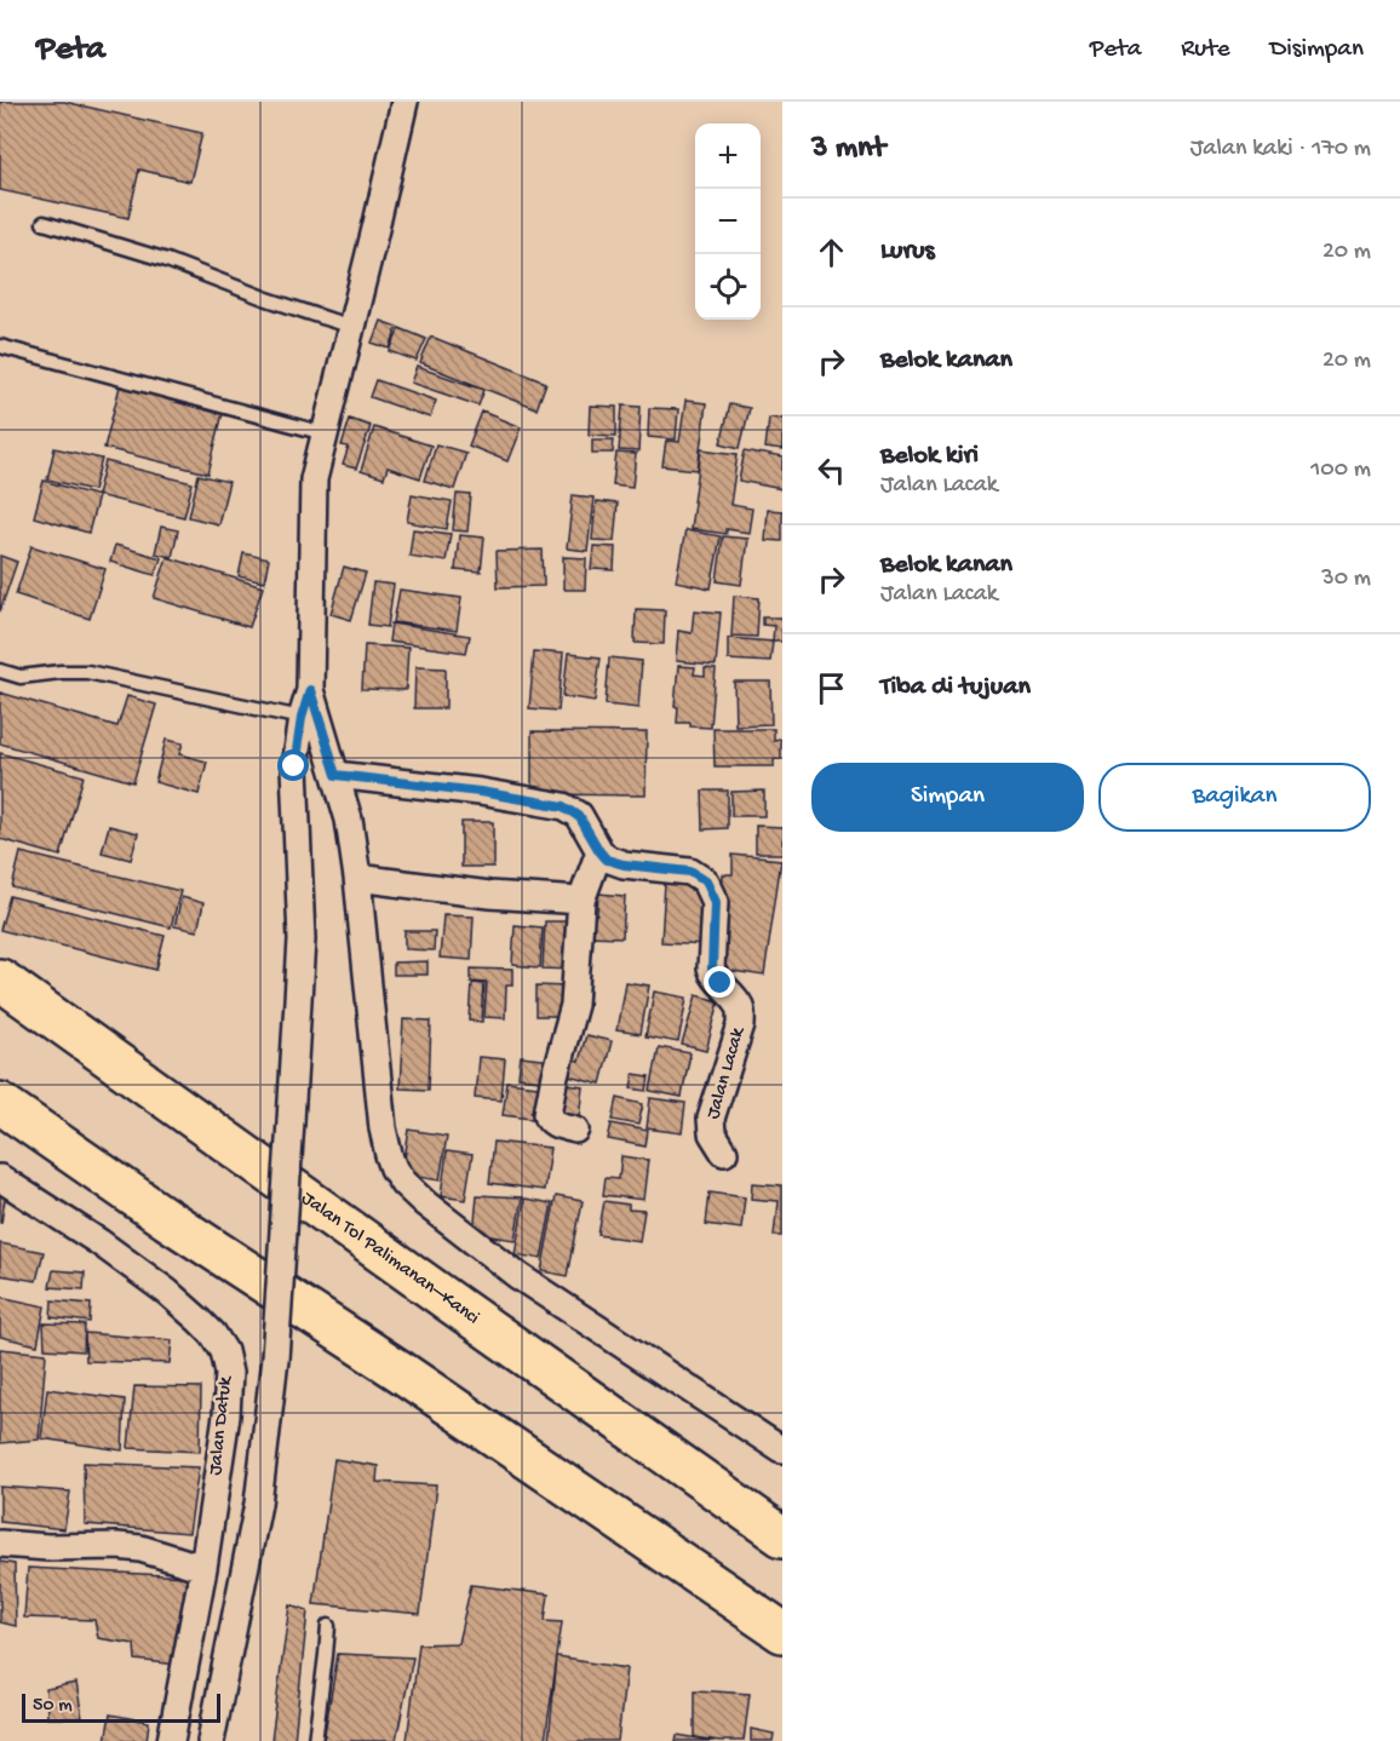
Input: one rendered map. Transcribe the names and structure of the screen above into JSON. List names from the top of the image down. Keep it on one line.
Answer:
{"streets":{"highway":["Jalan Tol Palimanan–Kanci"],"street":["Jalan Lacak","Jalan Datuk"]},"scale_bar":"50 m","page":{"header":"Peta","nav":["Peta","Rute","Disimpan"],"heading":["3 mnt","Jalan kaki · 170 m"],"map_buttons":["+","−"],"list":[["Lurus","20 m"],["Belok kanan","20 m"],["Belok kiri","Jalan Lacak","100 m"],["Belok kanan","Jalan Lacak","30 m"],"Tiba di tujuan"],"buttons":["Simpan","Bagikan"],"scale":"50 m"}}
